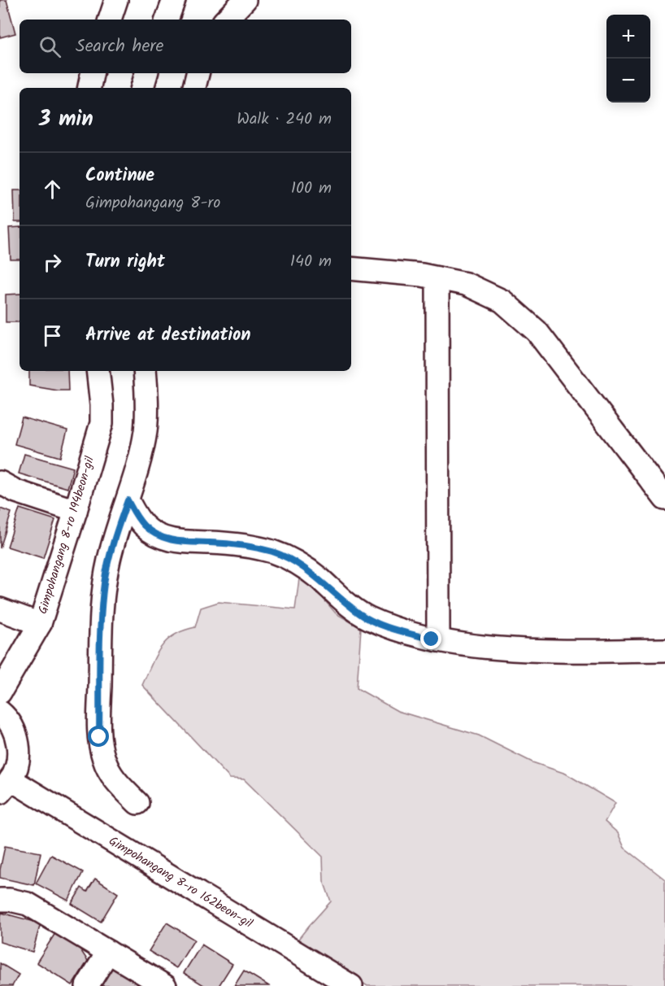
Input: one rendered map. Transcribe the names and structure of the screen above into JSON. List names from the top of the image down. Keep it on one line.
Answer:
{"streets":{"street":["Gimpohangang 8-ro 194beon-gil","Gimpohangang 8-ro 162beon-gil"]},"page":{"map_buttons":["+","−"],"search":"Search here","heading":["3 min","Walk · 240 m"],"list":[["Continue","Gimpohangang 8-ro","100 m"],["Turn right","140 m"],"Arrive at destination"]}}
